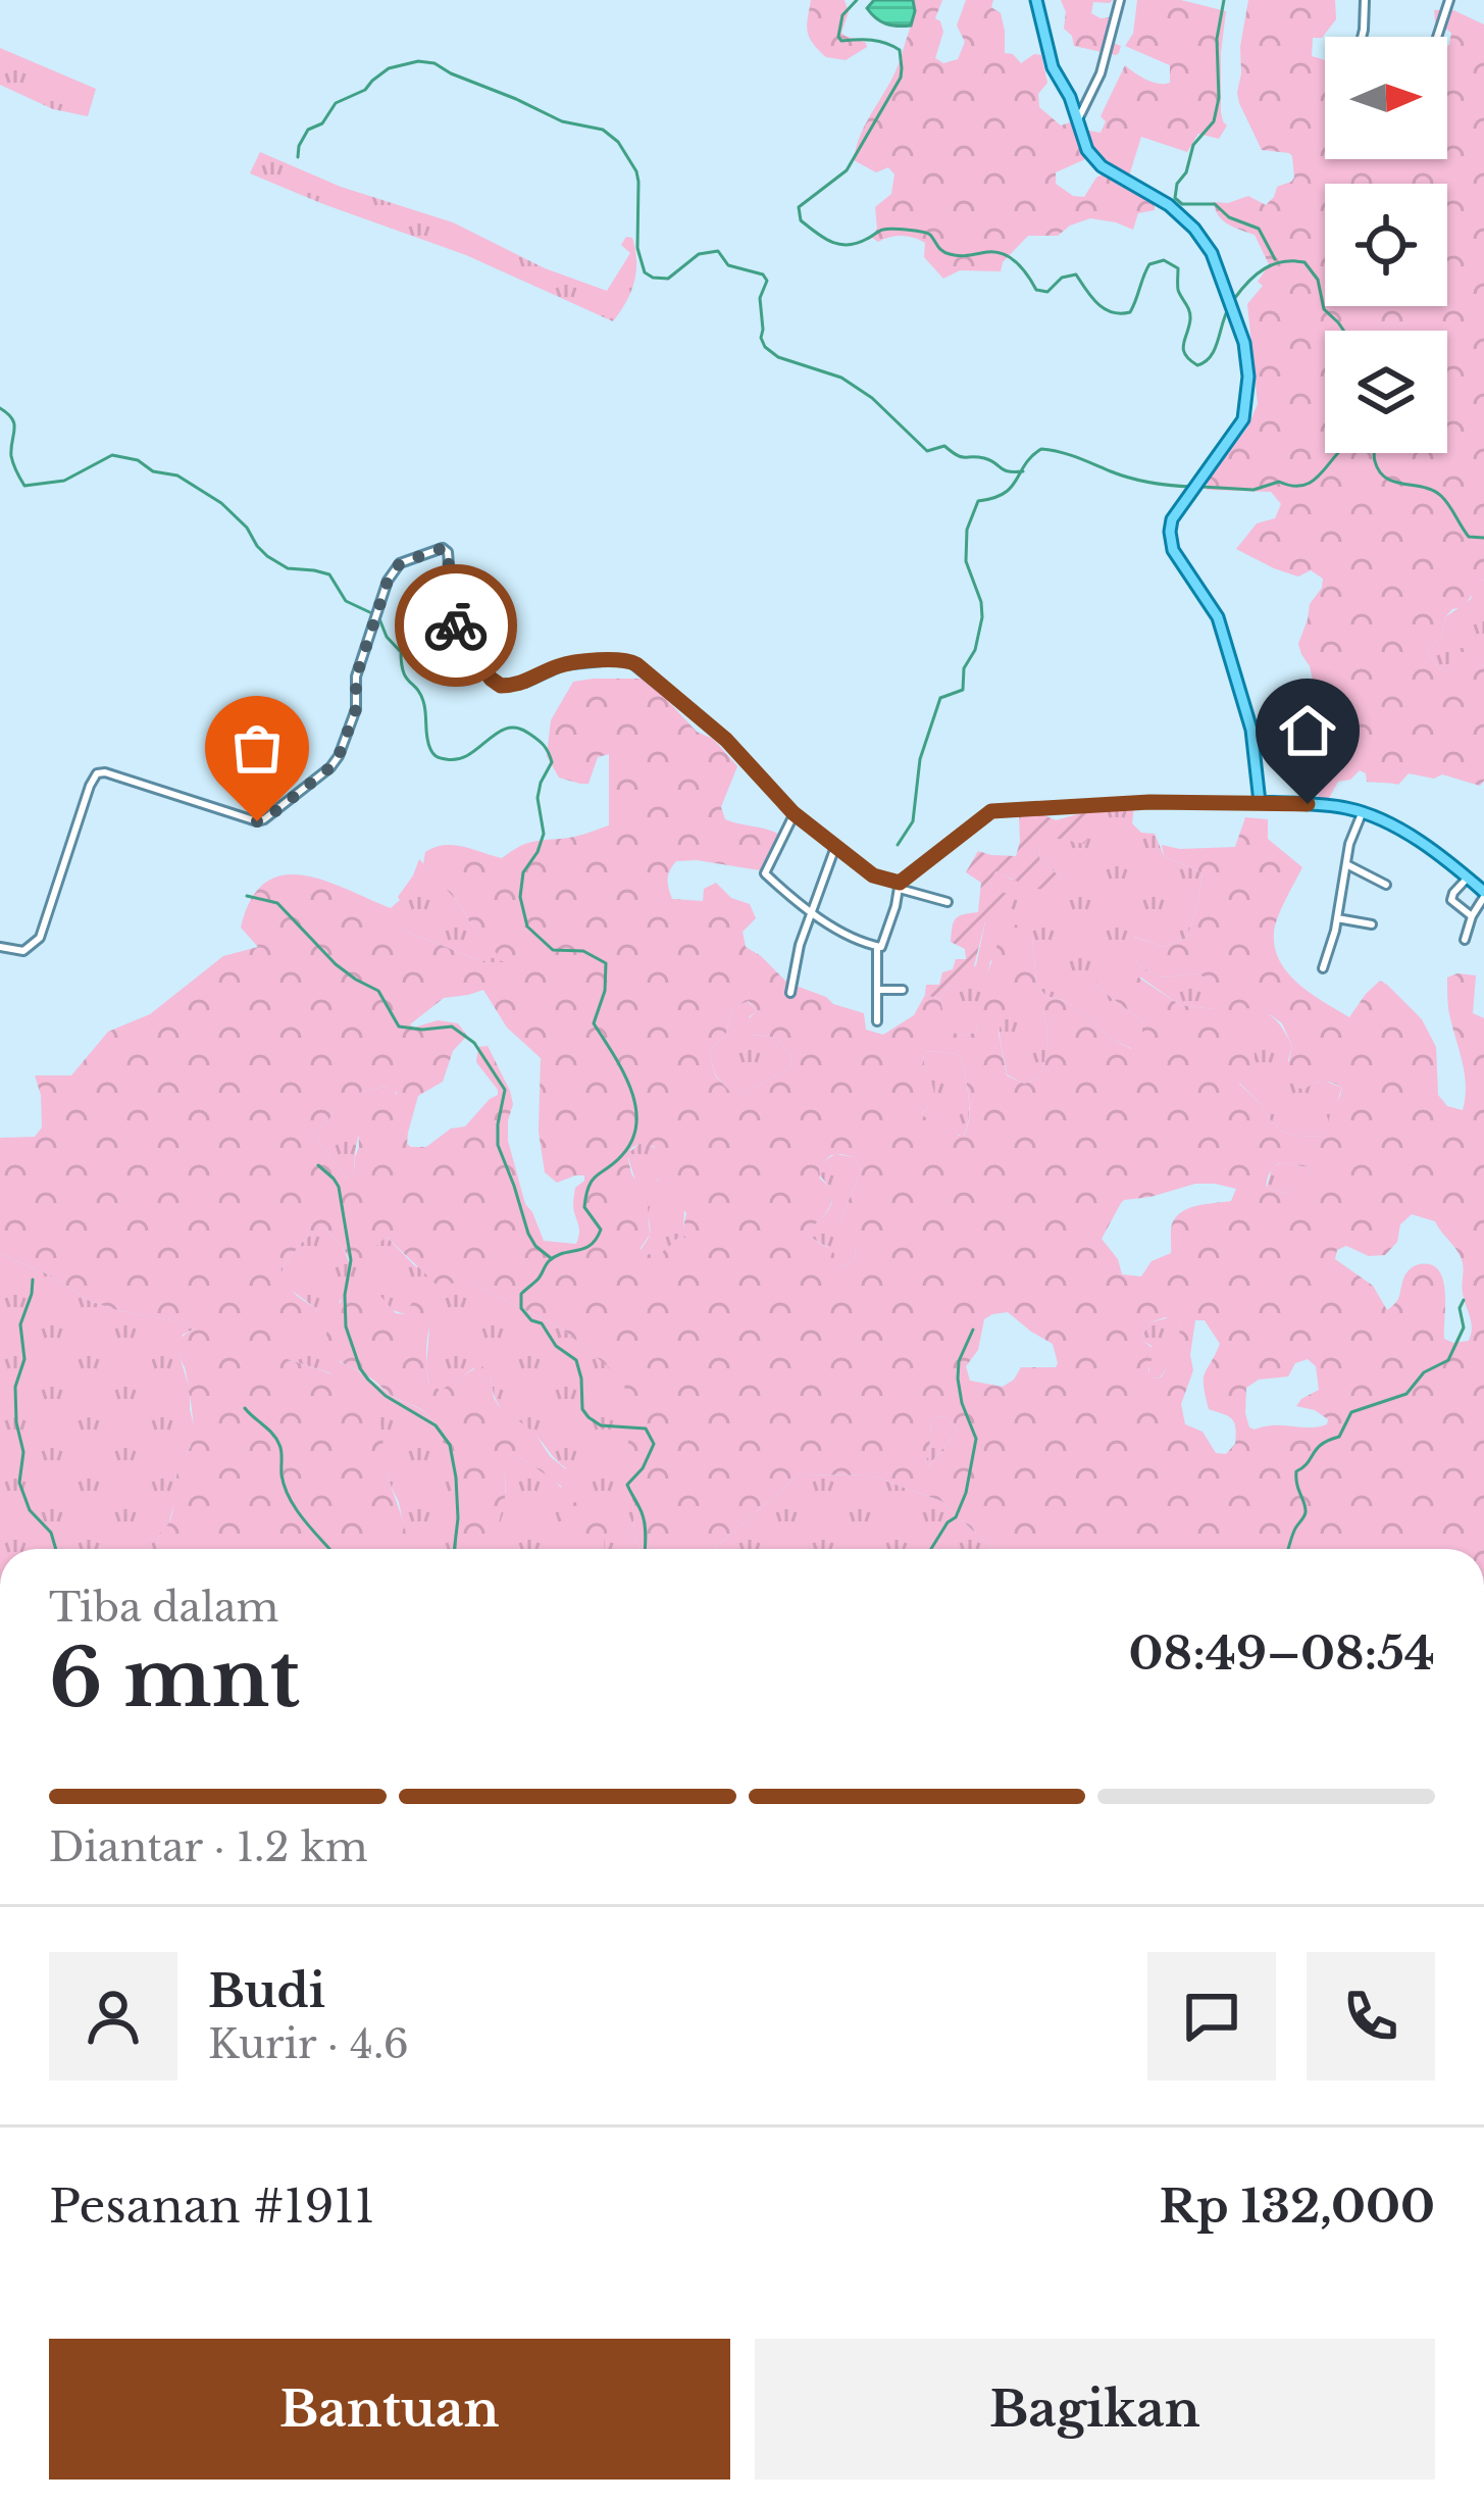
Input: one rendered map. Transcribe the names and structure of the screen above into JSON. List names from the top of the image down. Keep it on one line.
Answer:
{"north":"right","page":{"heading":["6 mnt","Tiba dalam","08:49–08:54"],"panel":["Budi","Kurir · 4.6","Pesanan #1911","Rp 132,000"],"bar":"Diantar · 1.2 km","buttons":["Bantuan","Bagikan"]}}
